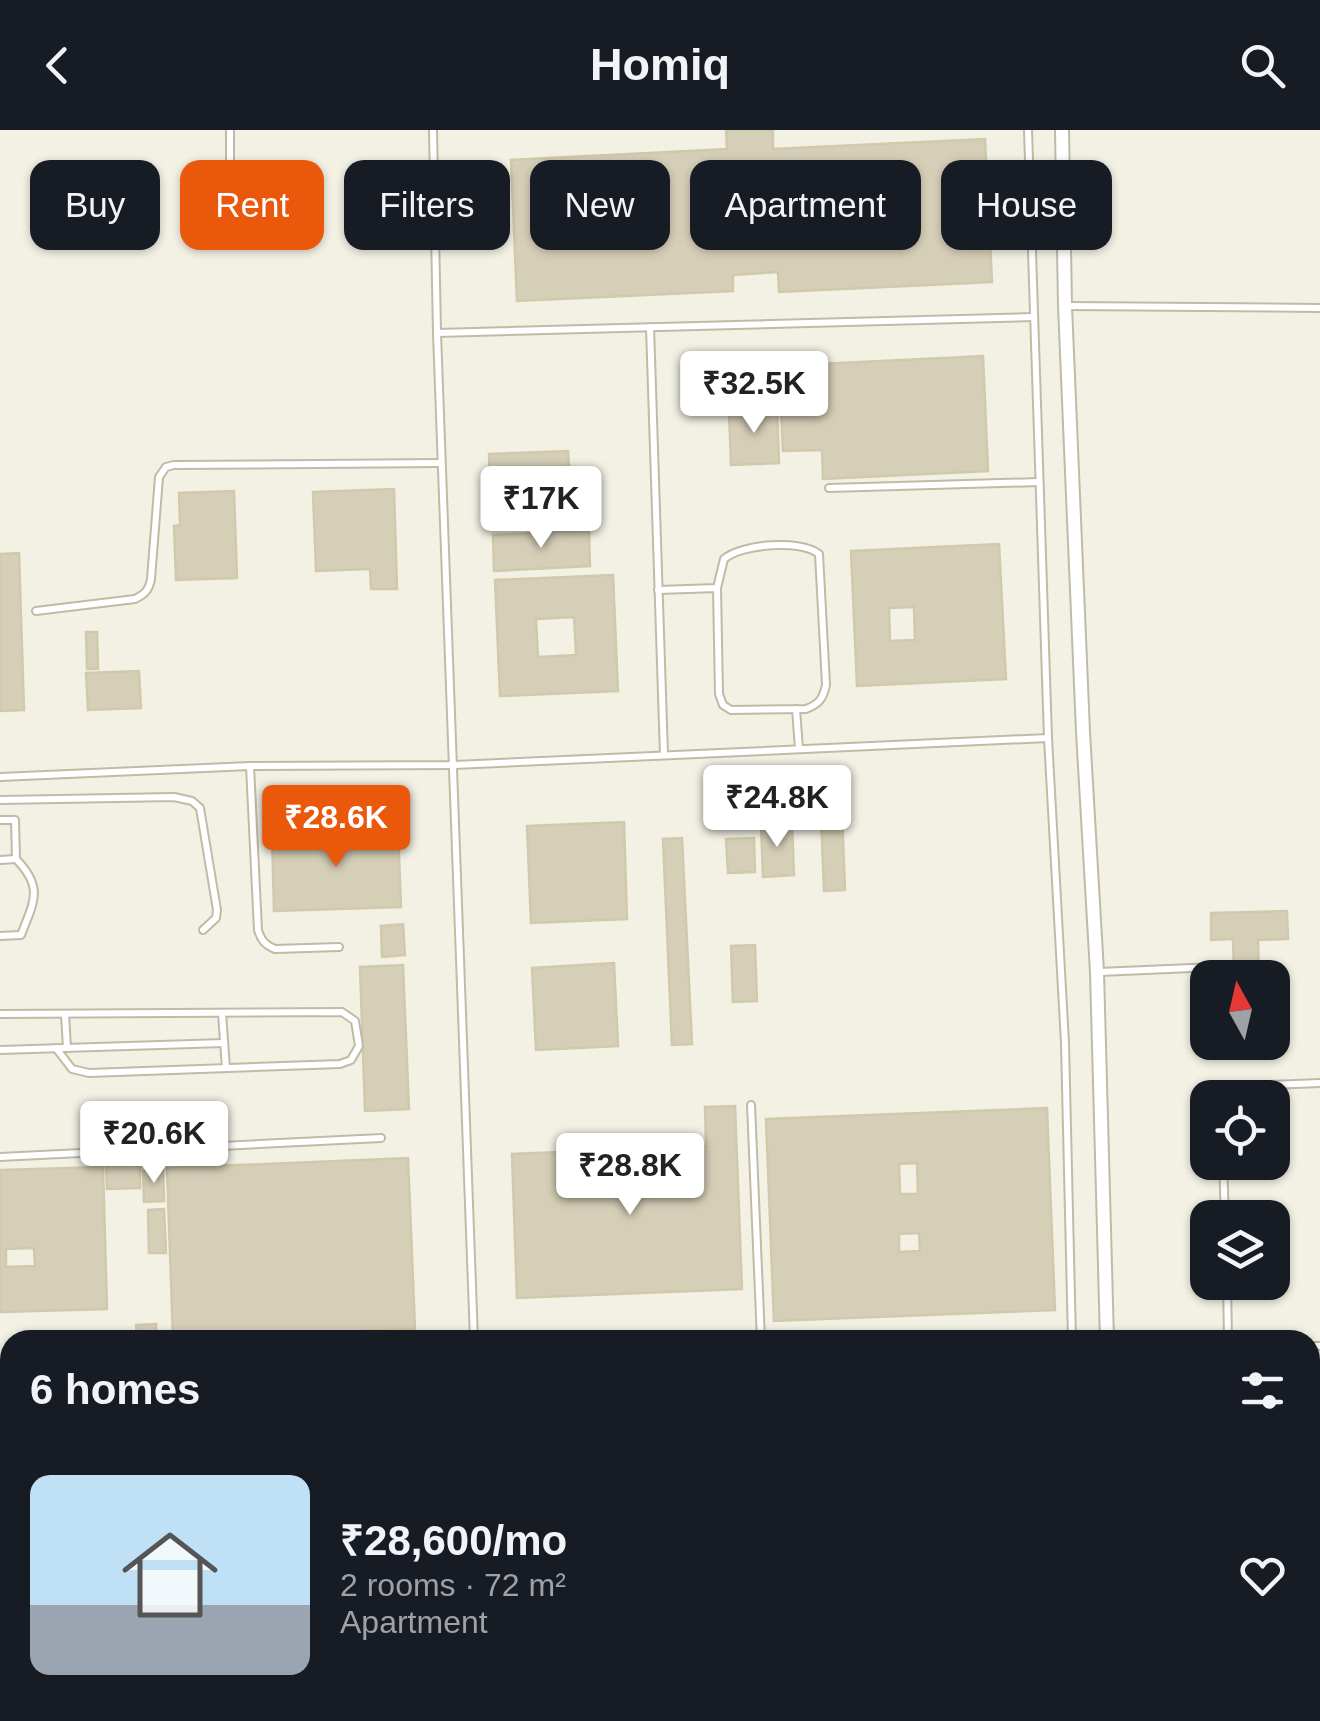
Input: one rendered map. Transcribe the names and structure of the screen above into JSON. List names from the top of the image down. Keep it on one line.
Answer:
{"north":"top","page":{"header":"Homiq","chip":["Buy","Rent","Filters","New","Apartment","House"],"price":["₹32.5K","₹17K","₹24.8K","₹28.6K","₹20.6K","₹28.8K"],"heading":"6 homes","list":[{"name":"₹28,600/mo","note":"2 rooms · 72 m² · Apartment"}]}}
